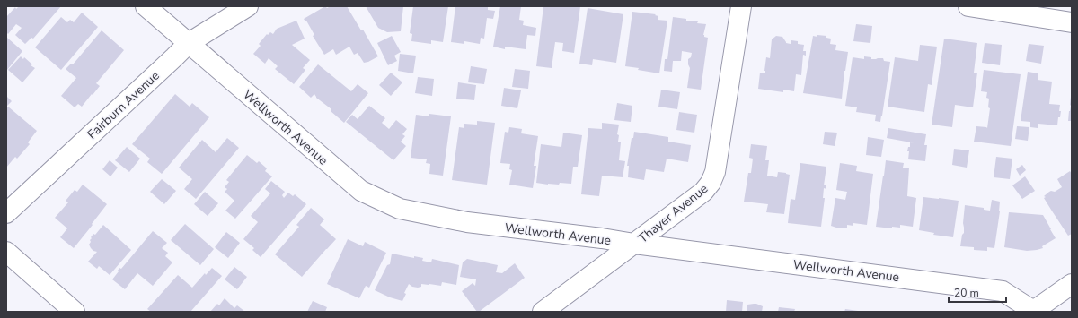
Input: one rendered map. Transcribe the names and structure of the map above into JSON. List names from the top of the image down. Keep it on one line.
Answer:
{"streets":{"street":["Fairburn Avenue","Wellworth Avenue","Thayer Avenue"]},"crossings":[["Fairburn Avenue","Wellworth Avenue"],["Wellworth Avenue","Thayer Avenue"]],"scale_bar":"20 m"}
